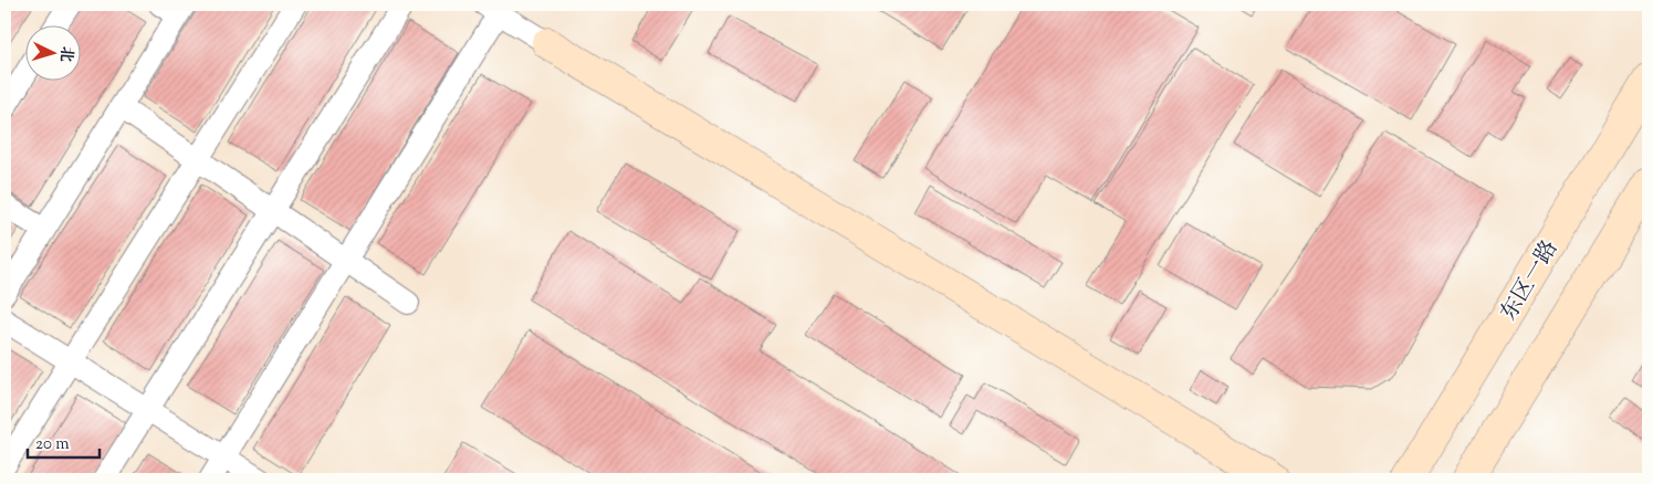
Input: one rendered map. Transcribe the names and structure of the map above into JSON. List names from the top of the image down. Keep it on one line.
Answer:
{"streets":{"street":["东区一路"]},"scale_bar":"20 m","north":"right"}
